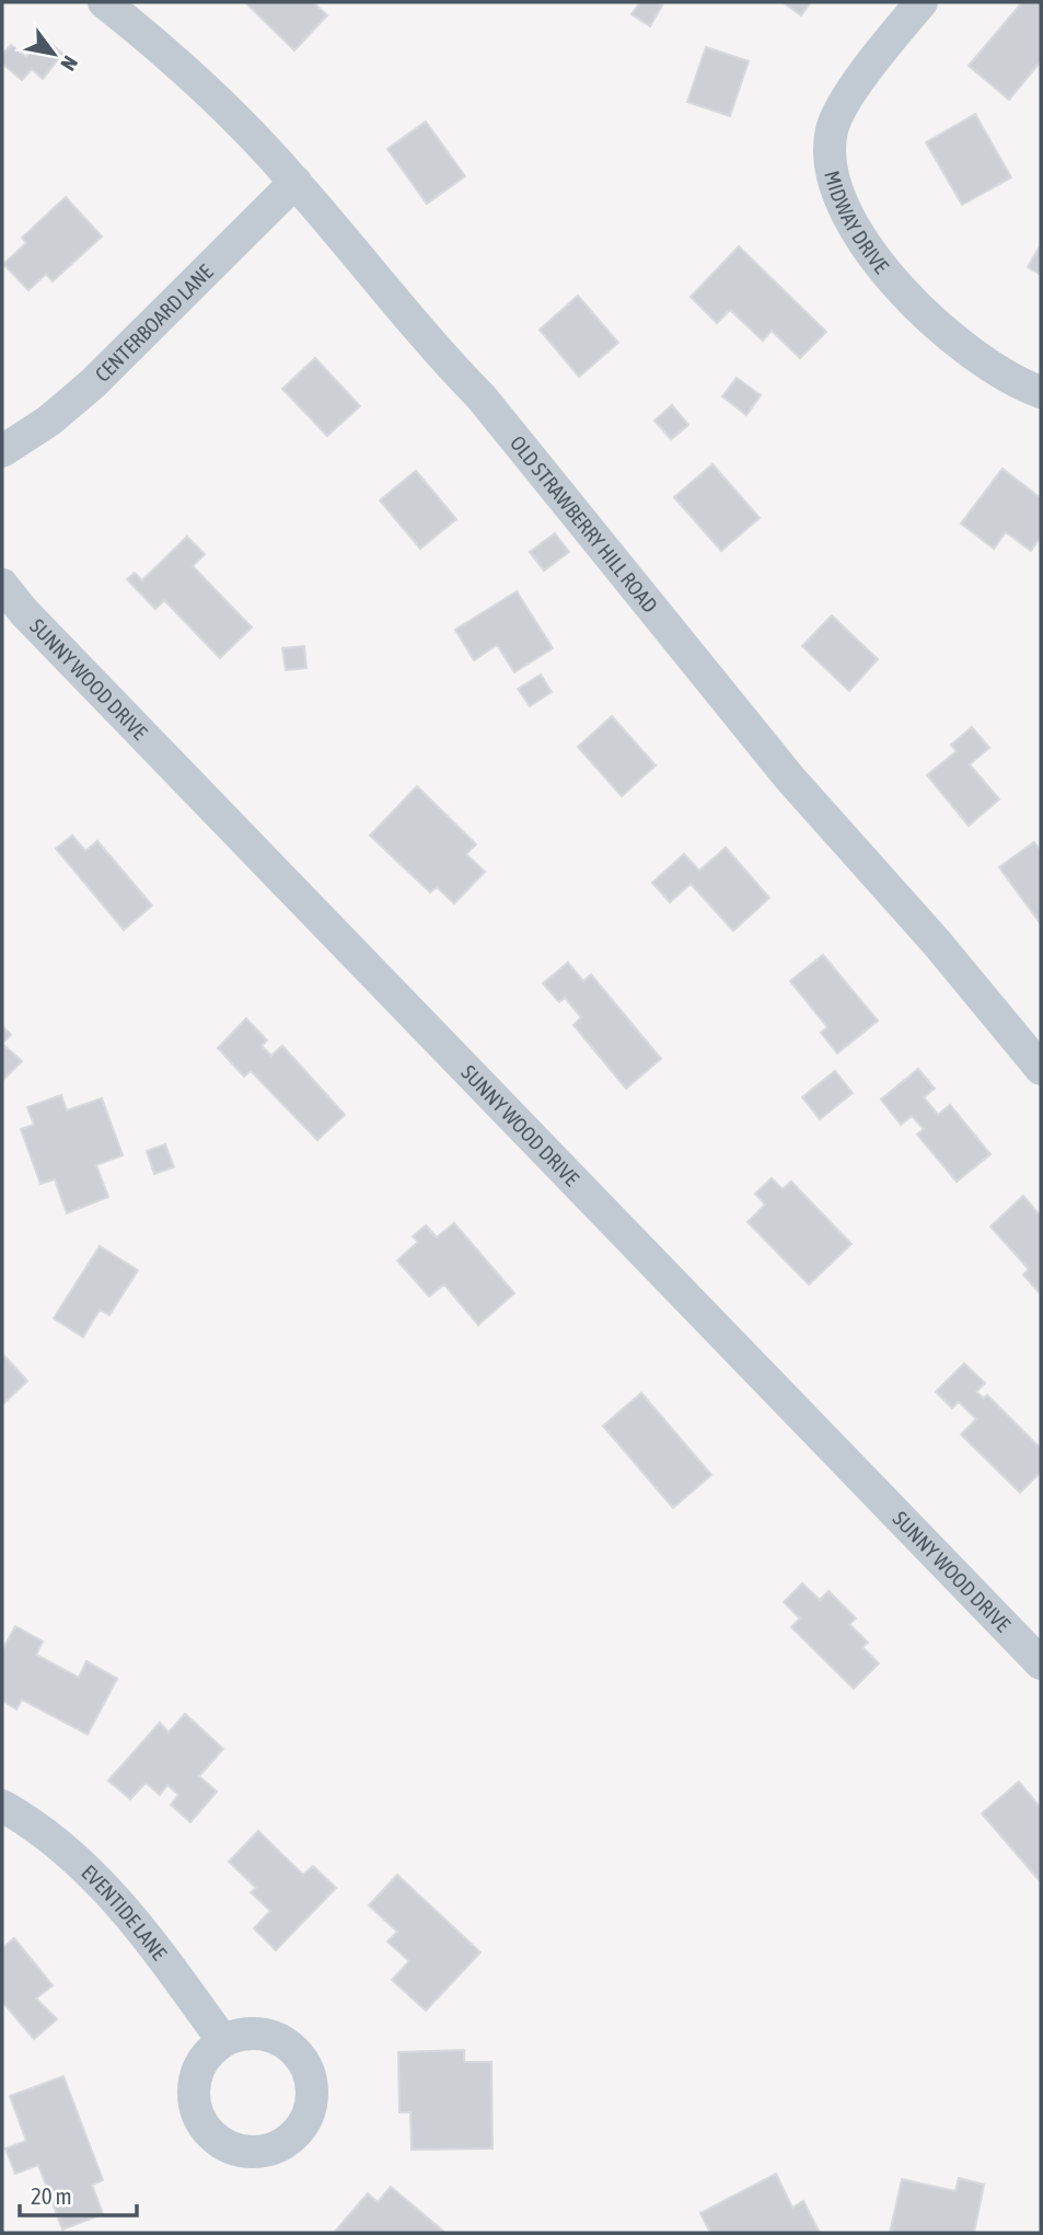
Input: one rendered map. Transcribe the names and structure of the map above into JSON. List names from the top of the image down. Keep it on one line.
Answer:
{"streets":{"street":["MIDWAY DRIVE","CENTERBOARD LANE","OLD STRAWBERRY HILL ROAD","SUNNY WOOD DRIVE","EVENTIDE LANE"]},"crossings":[["CENTERBOARD LANE","OLD STRAWBERRY HILL ROAD"]],"scale_bar":"20 m","north":"bottom right"}
